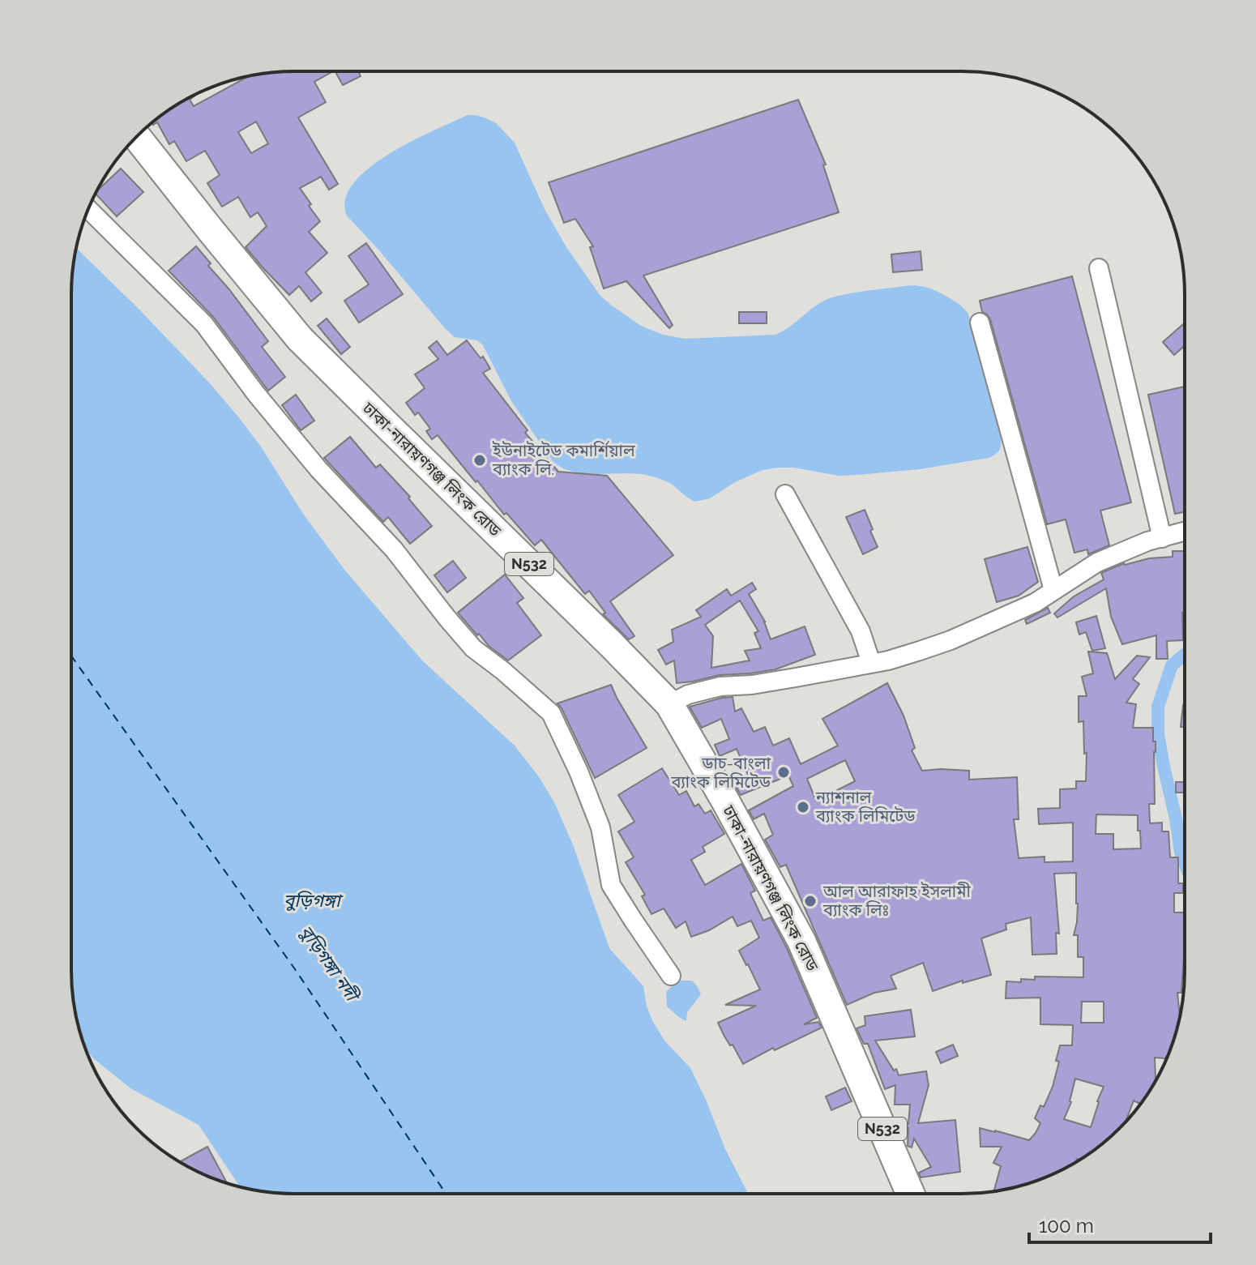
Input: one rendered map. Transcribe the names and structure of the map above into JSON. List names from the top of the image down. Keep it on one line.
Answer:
{"streets":{"highway":["ঢাকা-নারায়ণগঞ্জ লিংক রোড","N532"]},"water":["বুড়িগঙ্গা","বুড়িগঙ্গা নদী"],"places":["ইউনাইটেড কমার্শিয়াল ব্যাংক লি.","ডাচ-বাংলা ব্যাংক লিমিটেড","ন্যাশনাল ব্যাংক লিমিটেড","আল আরাফাহ ইসলামী ব্যাংক লিঃ"],"scale_bar":"100 m"}
